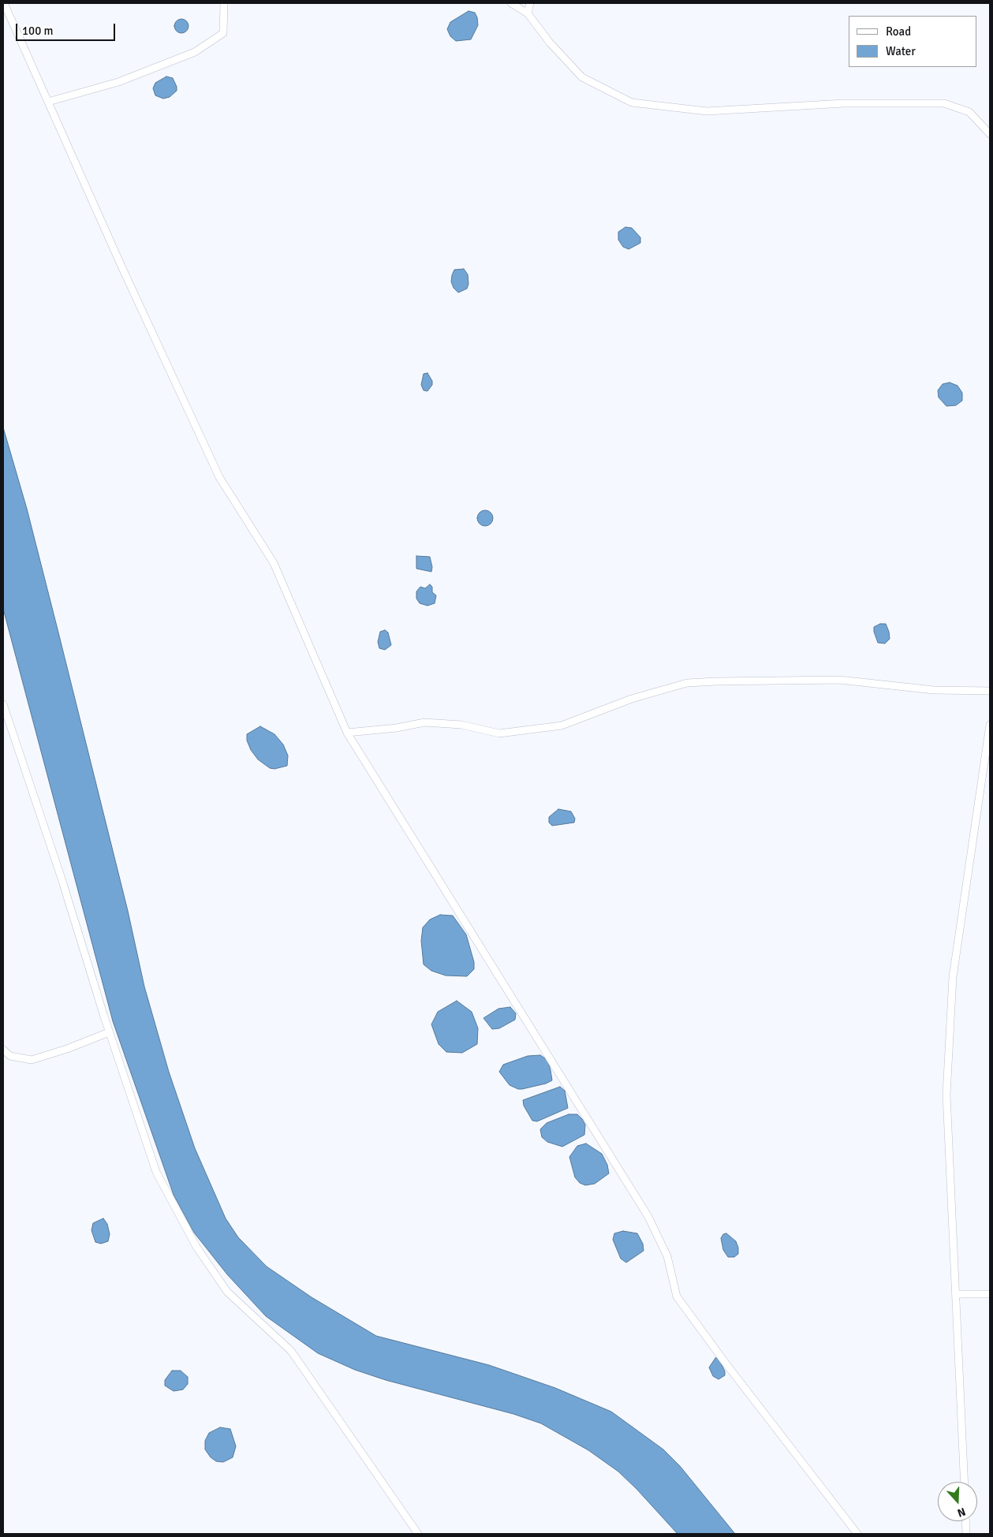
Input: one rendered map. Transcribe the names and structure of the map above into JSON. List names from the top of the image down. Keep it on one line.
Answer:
{"legend":["Road","Water"],"scale_bar":"100 m","north":"bottom"}
